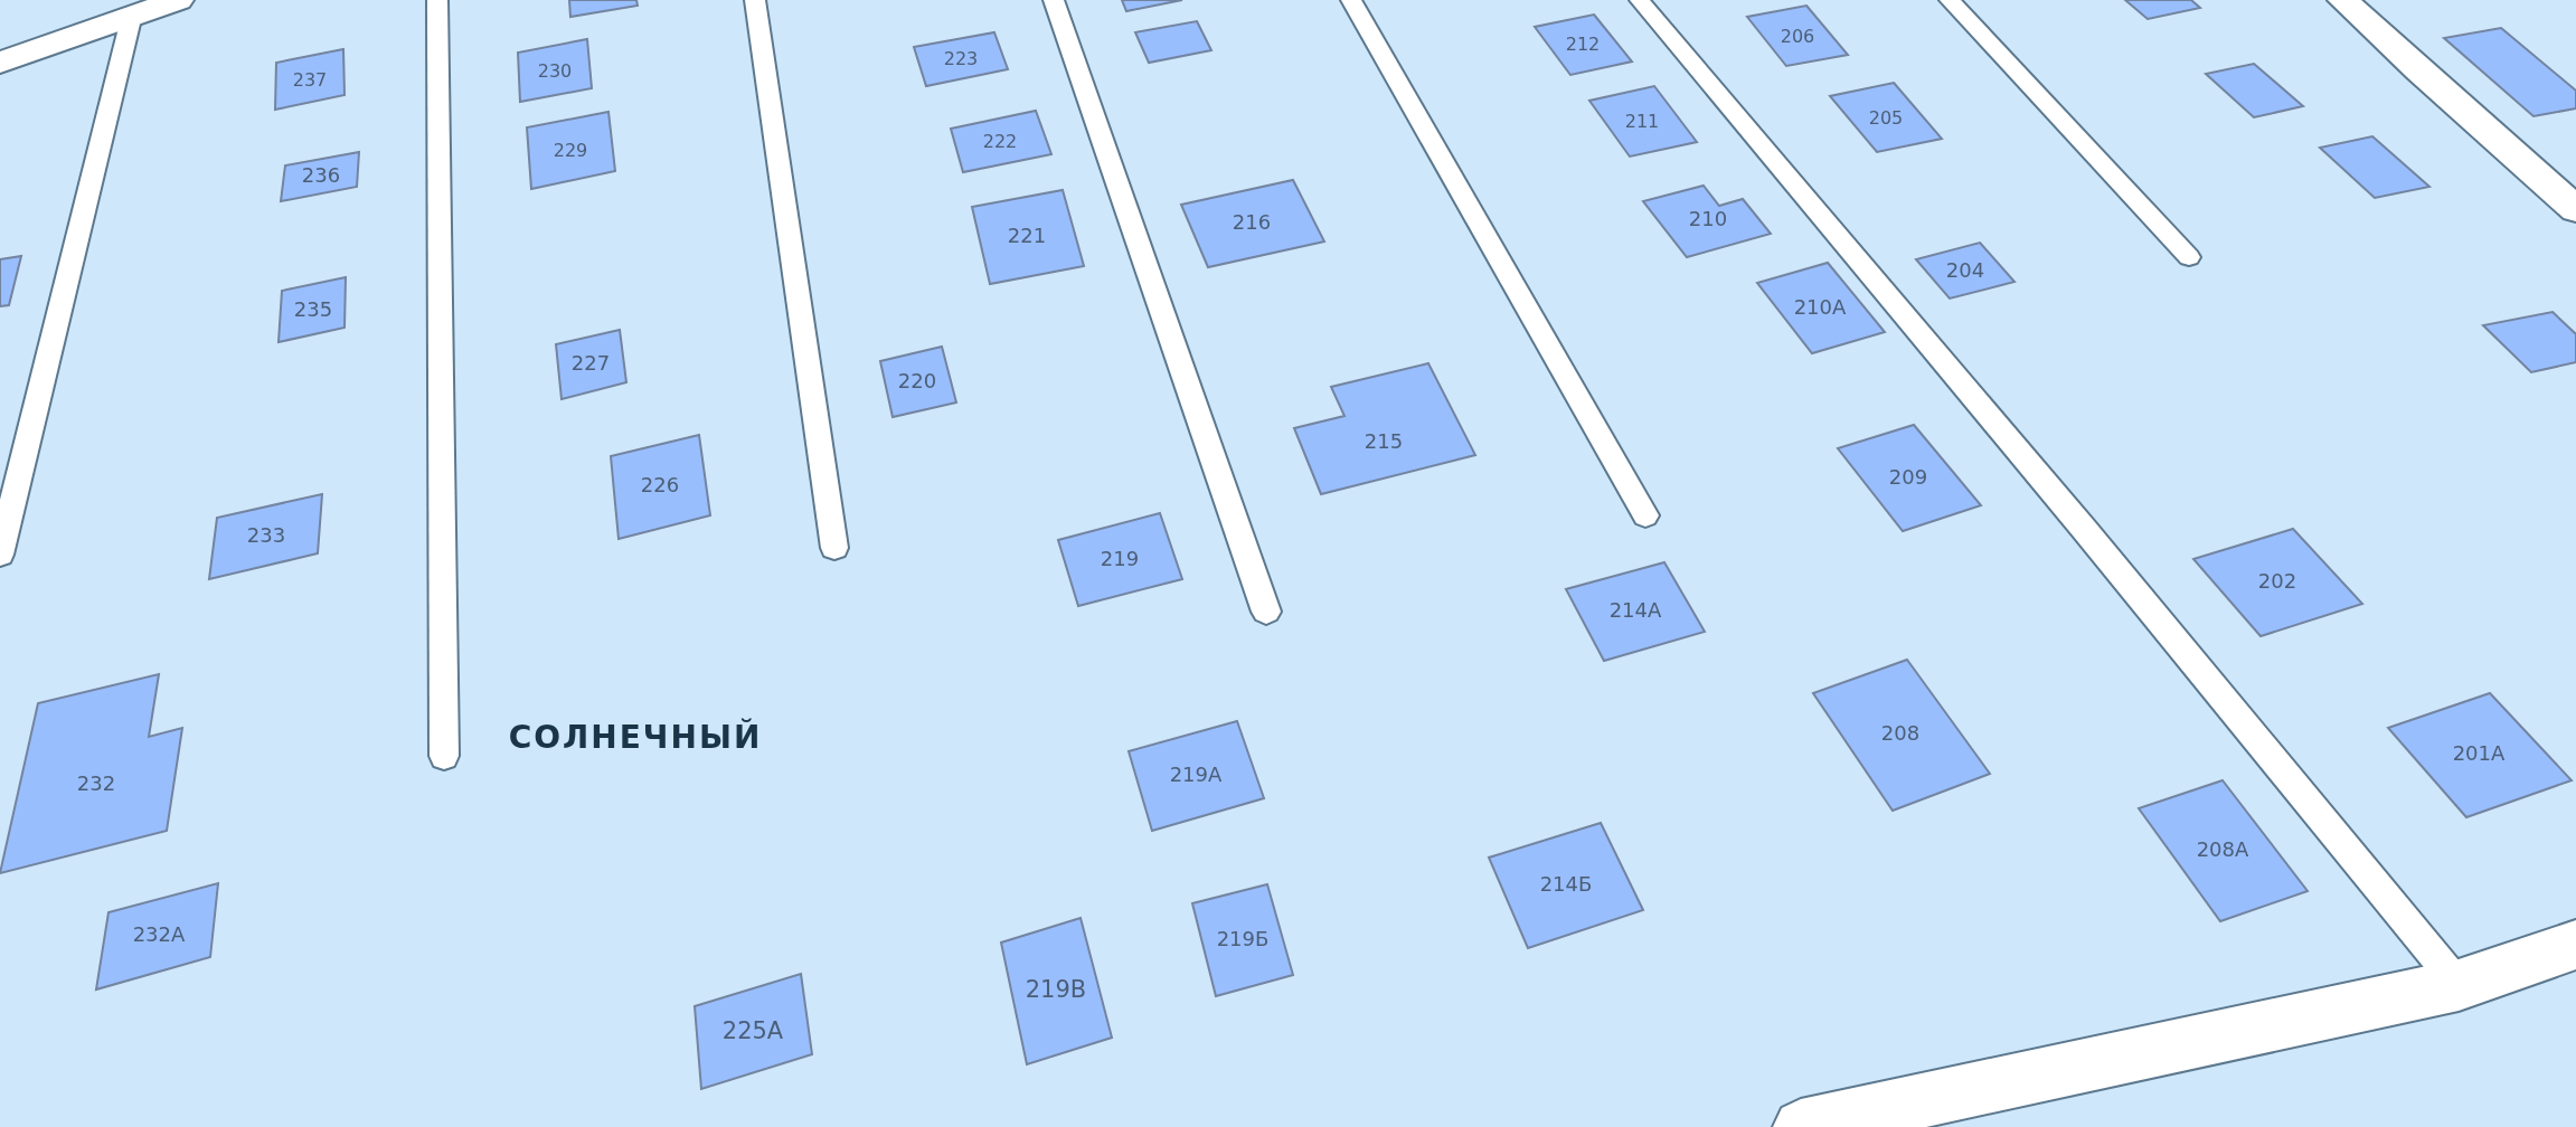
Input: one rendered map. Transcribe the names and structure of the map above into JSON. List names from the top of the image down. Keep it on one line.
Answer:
{"districts":["СОЛНЕЧНЫЙ"],"house_numbers":["206","212","223","230","237","205","211","222","229","236","210","216","221","204","210А","235","227","220","215","209","226","233","219","202","214А","208","201А","219А","232","208А","214Б","232А","219Б","219В","225А"]}
